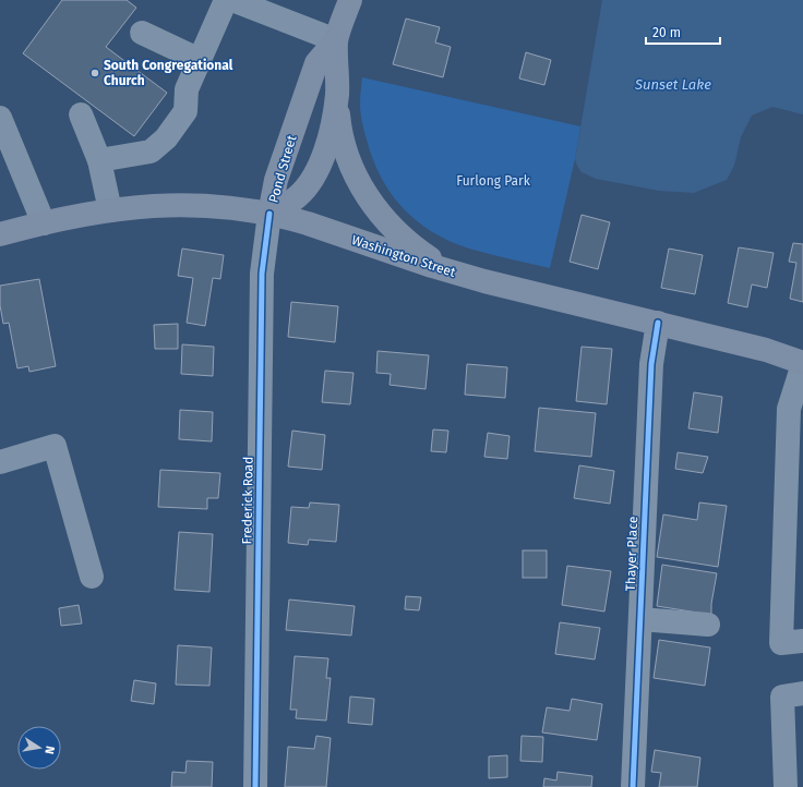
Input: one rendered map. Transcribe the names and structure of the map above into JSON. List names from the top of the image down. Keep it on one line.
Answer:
{"streets":{"main road":["Pond Street","Washington Street"],"street":["Frederick Road","Thayer Place"]},"crossings":[["Pond Street","Washington Street"],["Pond Street","Frederick Road"],["Washington Street","Frederick Road"],["Washington Street","Thayer Place"]],"water":["Sunset Lake"],"parks":["Furlong Park"],"places":["South Congregational Church"],"scale_bar":"20 m","north":"right"}
